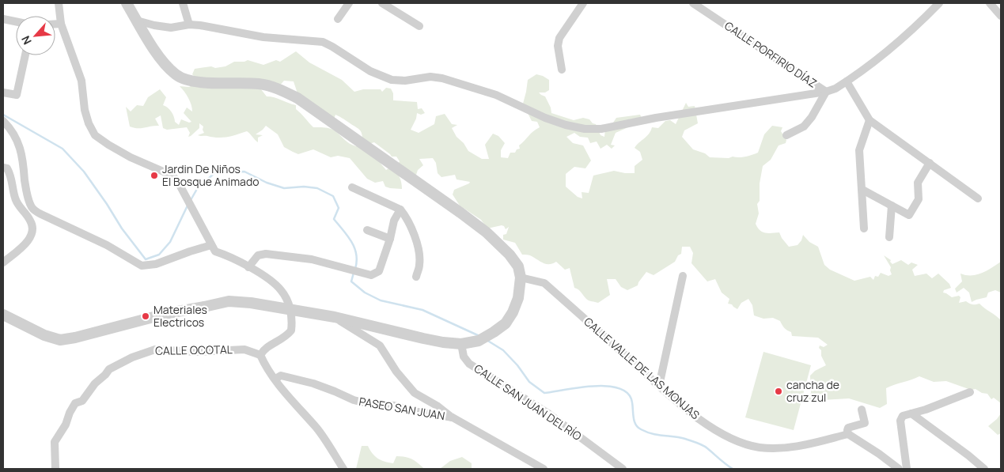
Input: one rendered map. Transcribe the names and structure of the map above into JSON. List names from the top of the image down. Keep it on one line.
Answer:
{"streets":{"street":["CALLE PORFIRIO DÍAZ","CALLE OCOTAL","CALLE VALLE DE LAS MONJAS","CALLE SAN JUAN DEL RÍO","PASEO SAN JUAN"]},"places":["Jardin De Niños El Bosque Animado","Materiales Electricos","cancha de cruz zul"],"north":"bottom left"}
